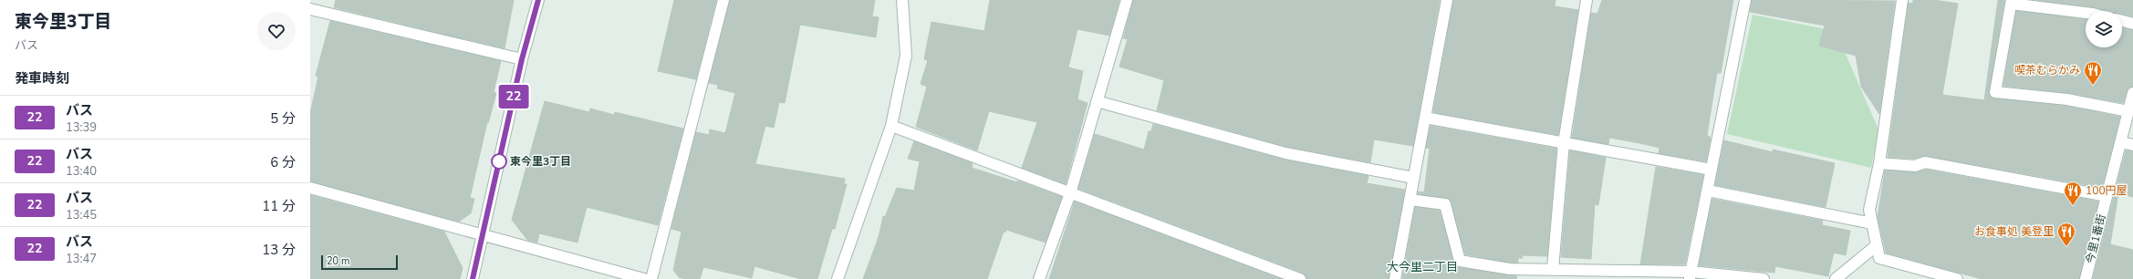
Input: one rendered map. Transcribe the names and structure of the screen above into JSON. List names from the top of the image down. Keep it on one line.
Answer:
{"streets":{"street":["今里1番街"]},"districts":["大今里二丁目"],"places":{"restaurant":["喫茶むらかみ","100円屋","お食事処 美登里"],"other":["東今里3丁目"]},"lines":["bus line 22"],"scale_bar":"20 m","page":{"heading":[["東今里3丁目","バス"],"発車時刻"],"on_map":"22","list":[{"mark":"22","name":"バス","note":"13:39","value":"5 分"},{"mark":"22","name":"バス","note":"13:40","value":"6 分"},{"mark":"22","name":"バス","note":"13:45","value":"11 分"},{"mark":"22","name":"バス","note":"13:47","value":"13 分"}],"scale":"20 m"}}
